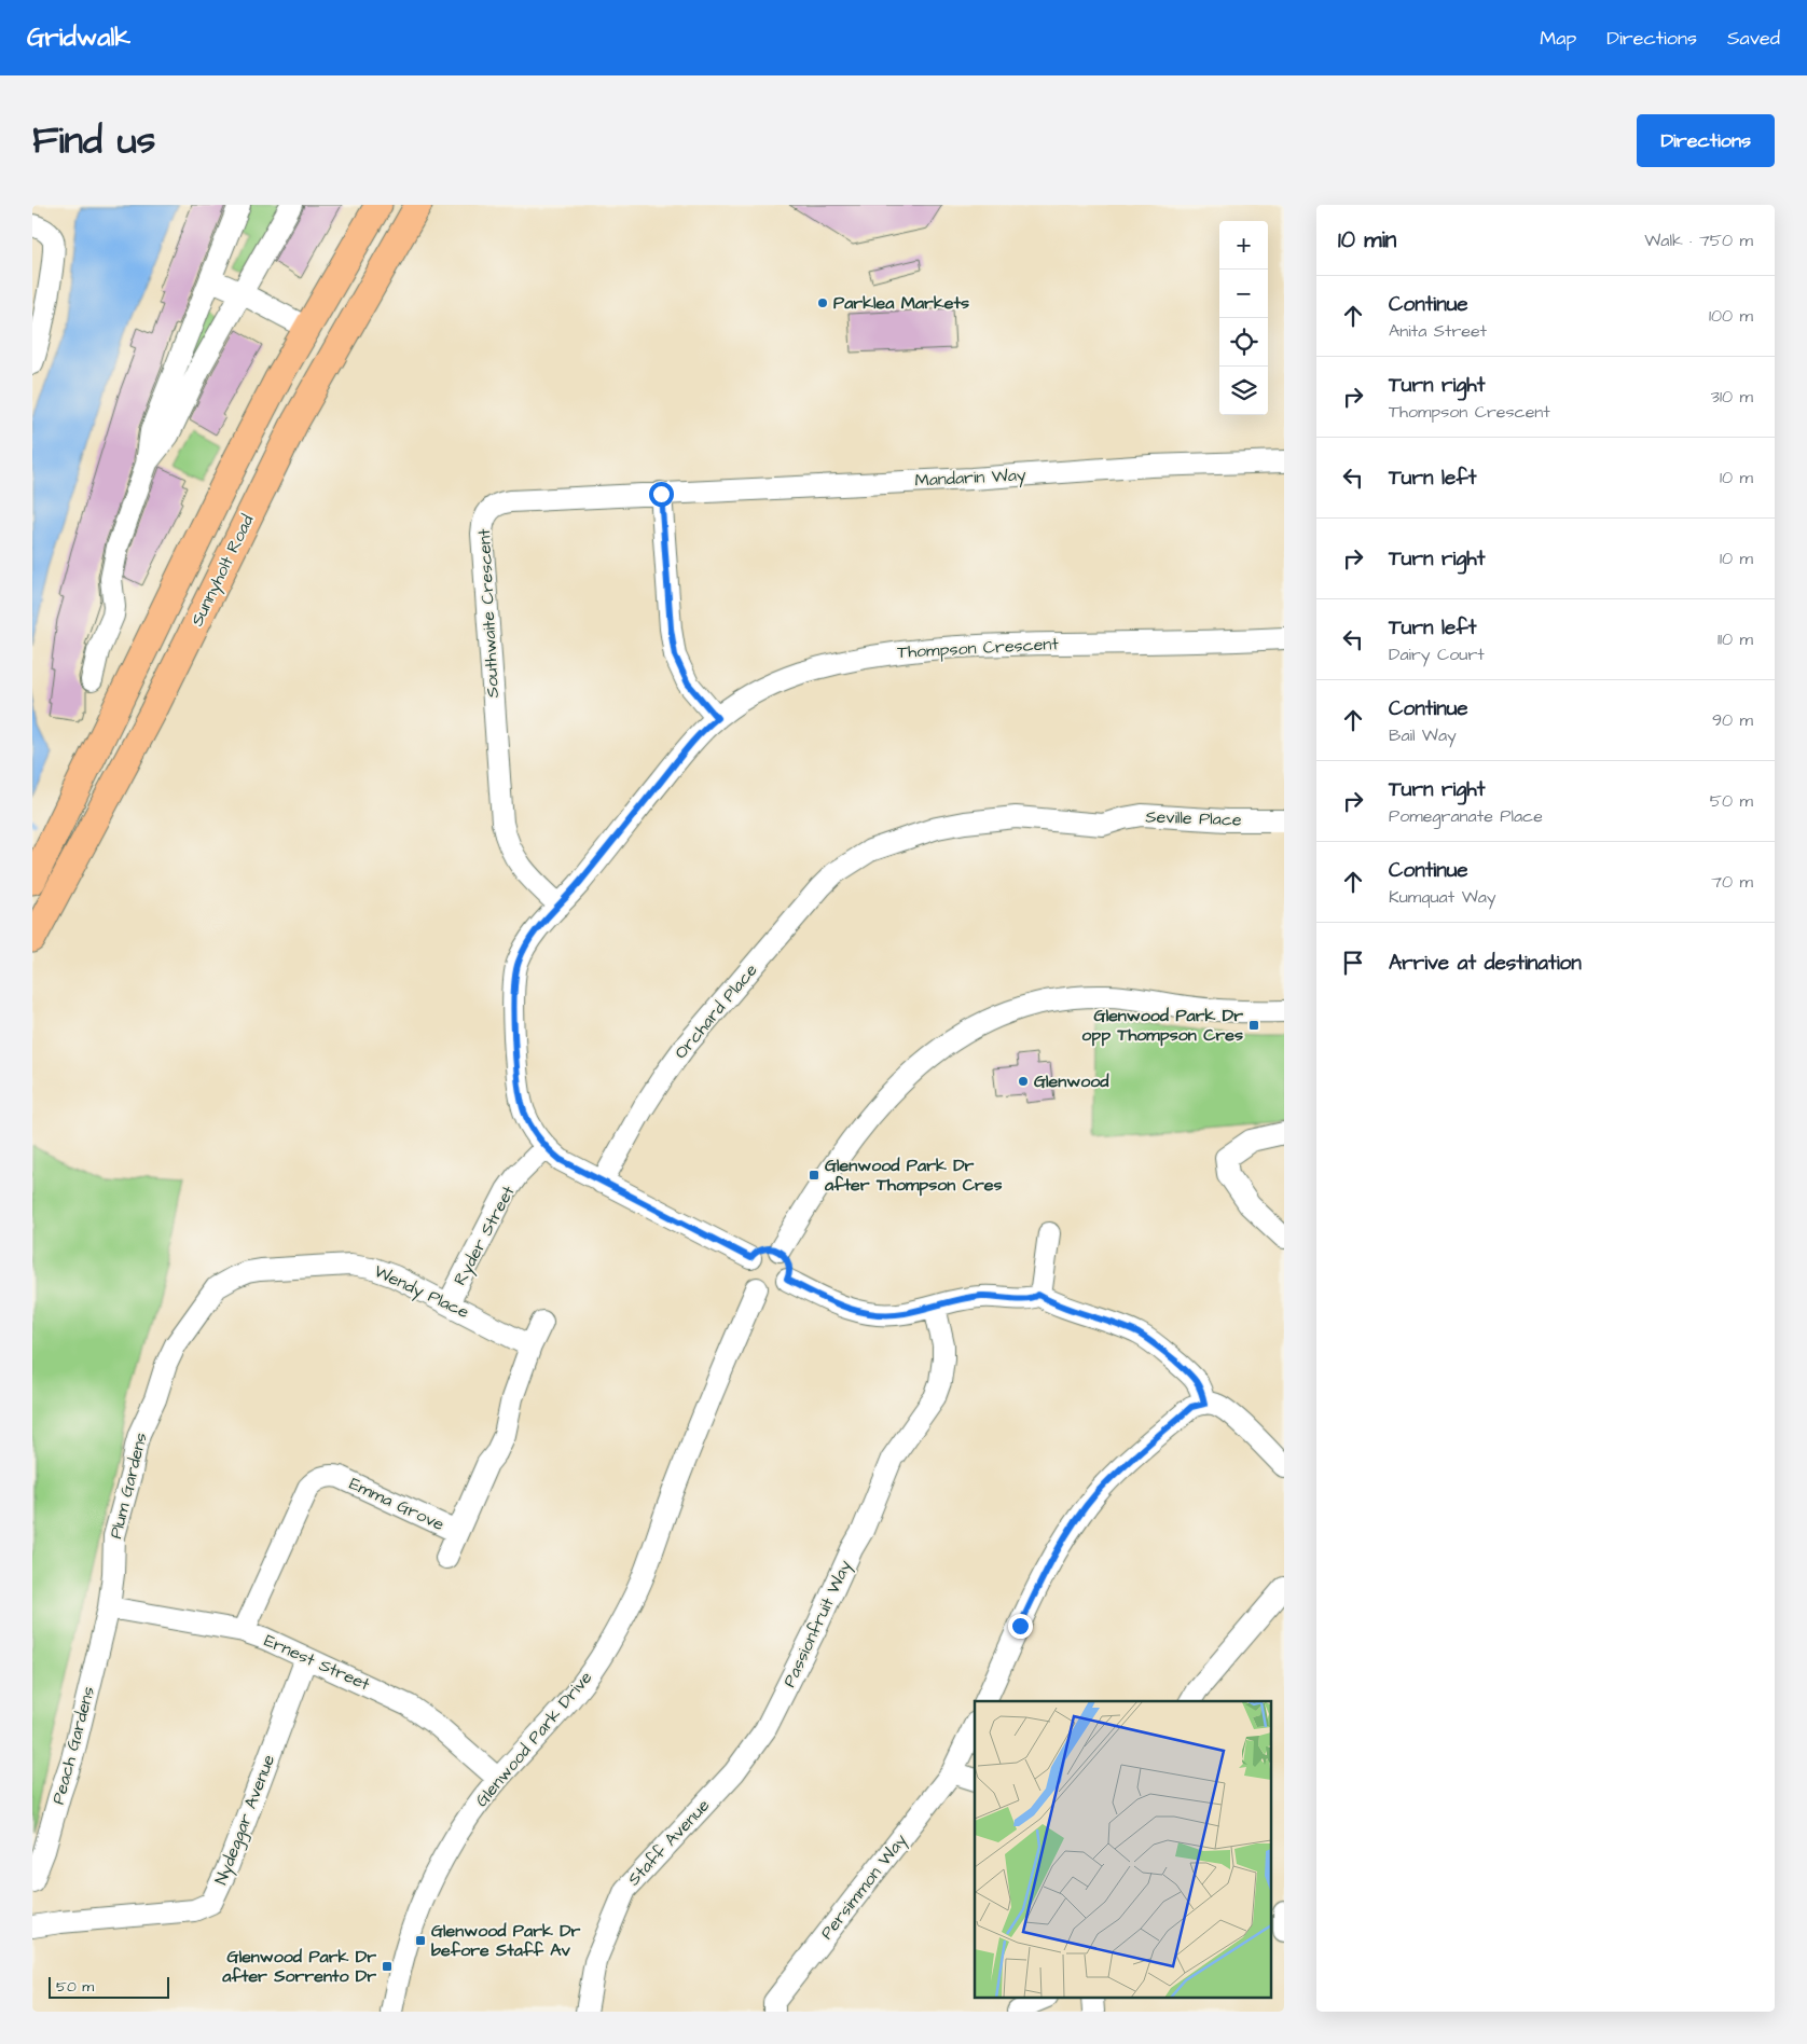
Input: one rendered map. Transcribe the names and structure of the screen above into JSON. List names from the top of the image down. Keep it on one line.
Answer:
{"streets":{"main road":["Sunnyholt Road"],"street":["Mandarin Way","Southwaite Crescent","Thompson Crescent","Seville Place","Orchard Place","Ryder Street","Wendy Place","Plum Gardens","Emma Grove","Passionfruit Way","Ernest Street","Glenwood Park Drive","Peach Gardens","Nydeggar Avenue","Staff Avenue","Persimmon Way"]},"crossings":[["Mandarin Way","Southwaite Crescent"],["Southwaite Crescent","Thompson Crescent"],["Thompson Crescent","Orchard Place"],["Thompson Crescent","Ryder Street"],["Thompson Crescent","Glenwood Park Drive"],["Seville Place","Orchard Place"],["Ryder Street","Wendy Place"],["Wendy Place","Plum Gardens"],["Plum Gardens","Ernest Street"],["Plum Gardens","Peach Gardens"],["Emma Grove","Ernest Street"],["Passionfruit Way","Staff Avenue"],["Ernest Street","Glenwood Park Drive"],["Ernest Street","Peach Gardens"],["Ernest Street","Nydeggar Avenue"]],"places":{"other":["Parklea Markets","Glenwood"],"transit":["Glenwood Park Dr opp Thompson Cres","Glenwood Park Dr after Thompson Cres","Glenwood Park Dr before Staff Av","Glenwood Park Dr after Sorrento Dr"]},"scale_bar":"50 m","page":{"header":"Gridwalk","nav":["Map","Directions","Saved"],"title":"Find us","buttons":"Directions","heading":["10 min","Walk · 750 m"],"map_buttons":["+","−"],"list":[["Continue","Anita Street","100 m"],["Turn right","Thompson Crescent","310 m"],["Turn left","10 m"],["Turn right","10 m"],["Turn left","Dairy Court","110 m"],["Continue","Bail Way","90 m"],["Turn right","Pomegranate Place","50 m"],["Continue","Kumquat Way","70 m"],"Arrive at destination"],"scale":"50 m"}}
